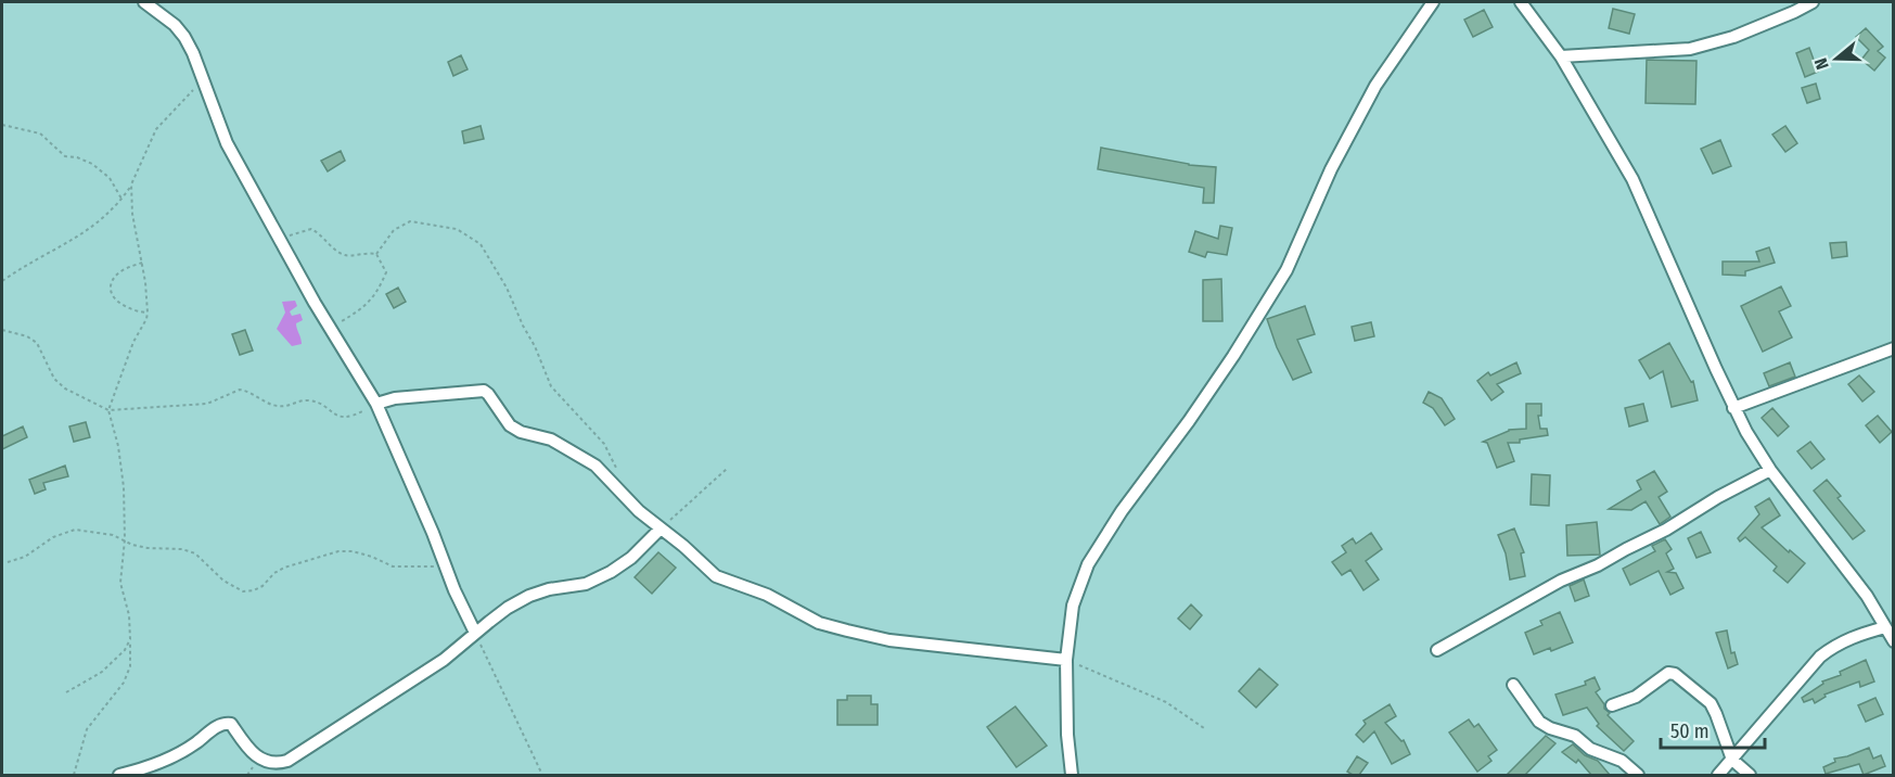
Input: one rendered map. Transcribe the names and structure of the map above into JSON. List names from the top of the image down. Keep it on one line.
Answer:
{"scale_bar":"50 m","north":"left"}
